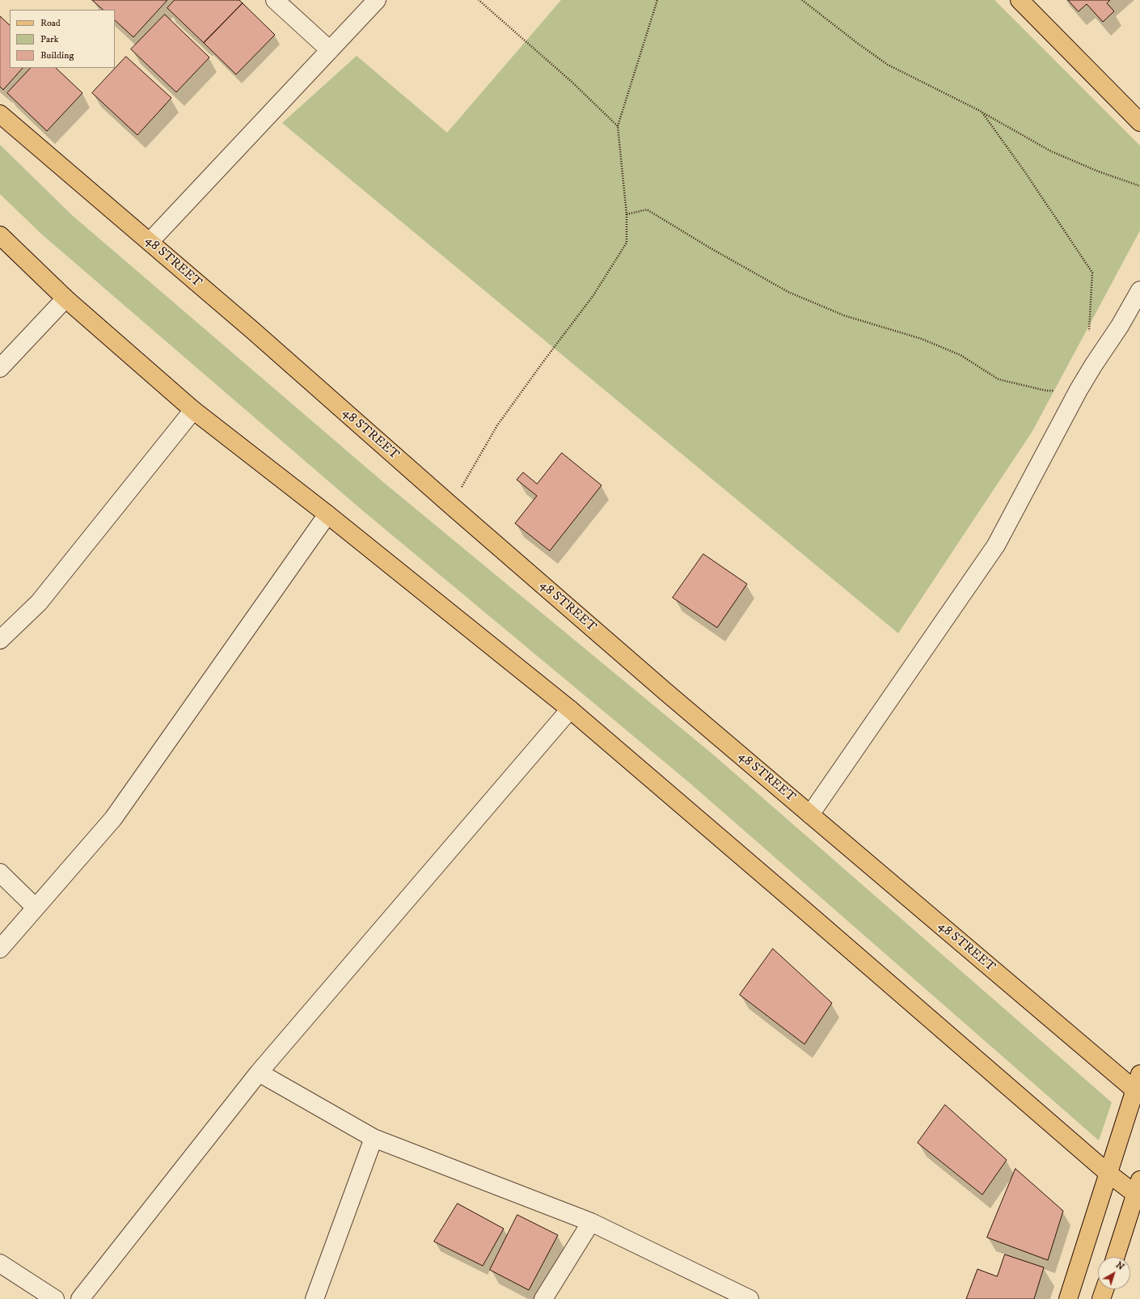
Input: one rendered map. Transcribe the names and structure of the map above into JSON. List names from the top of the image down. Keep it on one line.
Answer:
{"streets":{"main road":["48 STREET"]},"legend":["Road","Park","Building"],"north":"top right"}
